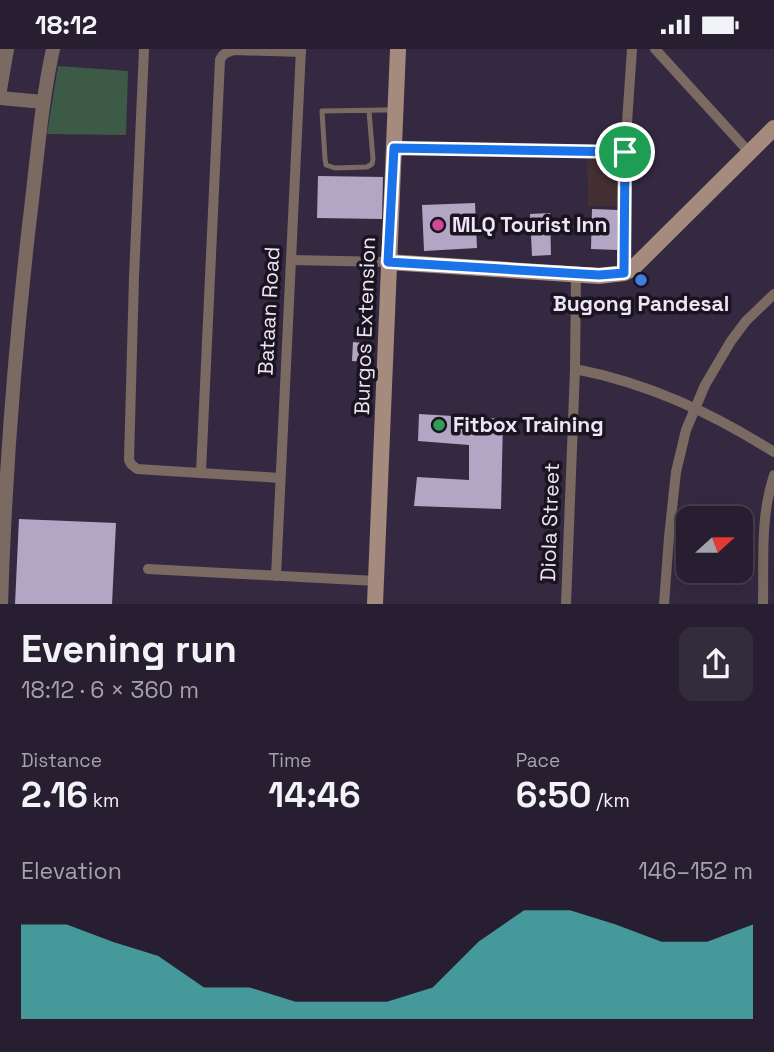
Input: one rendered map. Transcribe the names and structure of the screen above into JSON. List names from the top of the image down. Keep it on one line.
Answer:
{"streets":{"main road":["Burgos Extension"],"street":["Bataan Road","Diola Street"]},"places":["MLQ Tourist Inn","Bugong Pandesal","Fitbox Training"],"north":"right","page":{"status":"18:12","heading":["Evening run","18:12 · 6 × 360 m"],"stats":[["Distance","2.16 km"],["Time","14:46"],["Pace","6:50 /km"]],"chart":["Elevation","146–152 m"]}}
